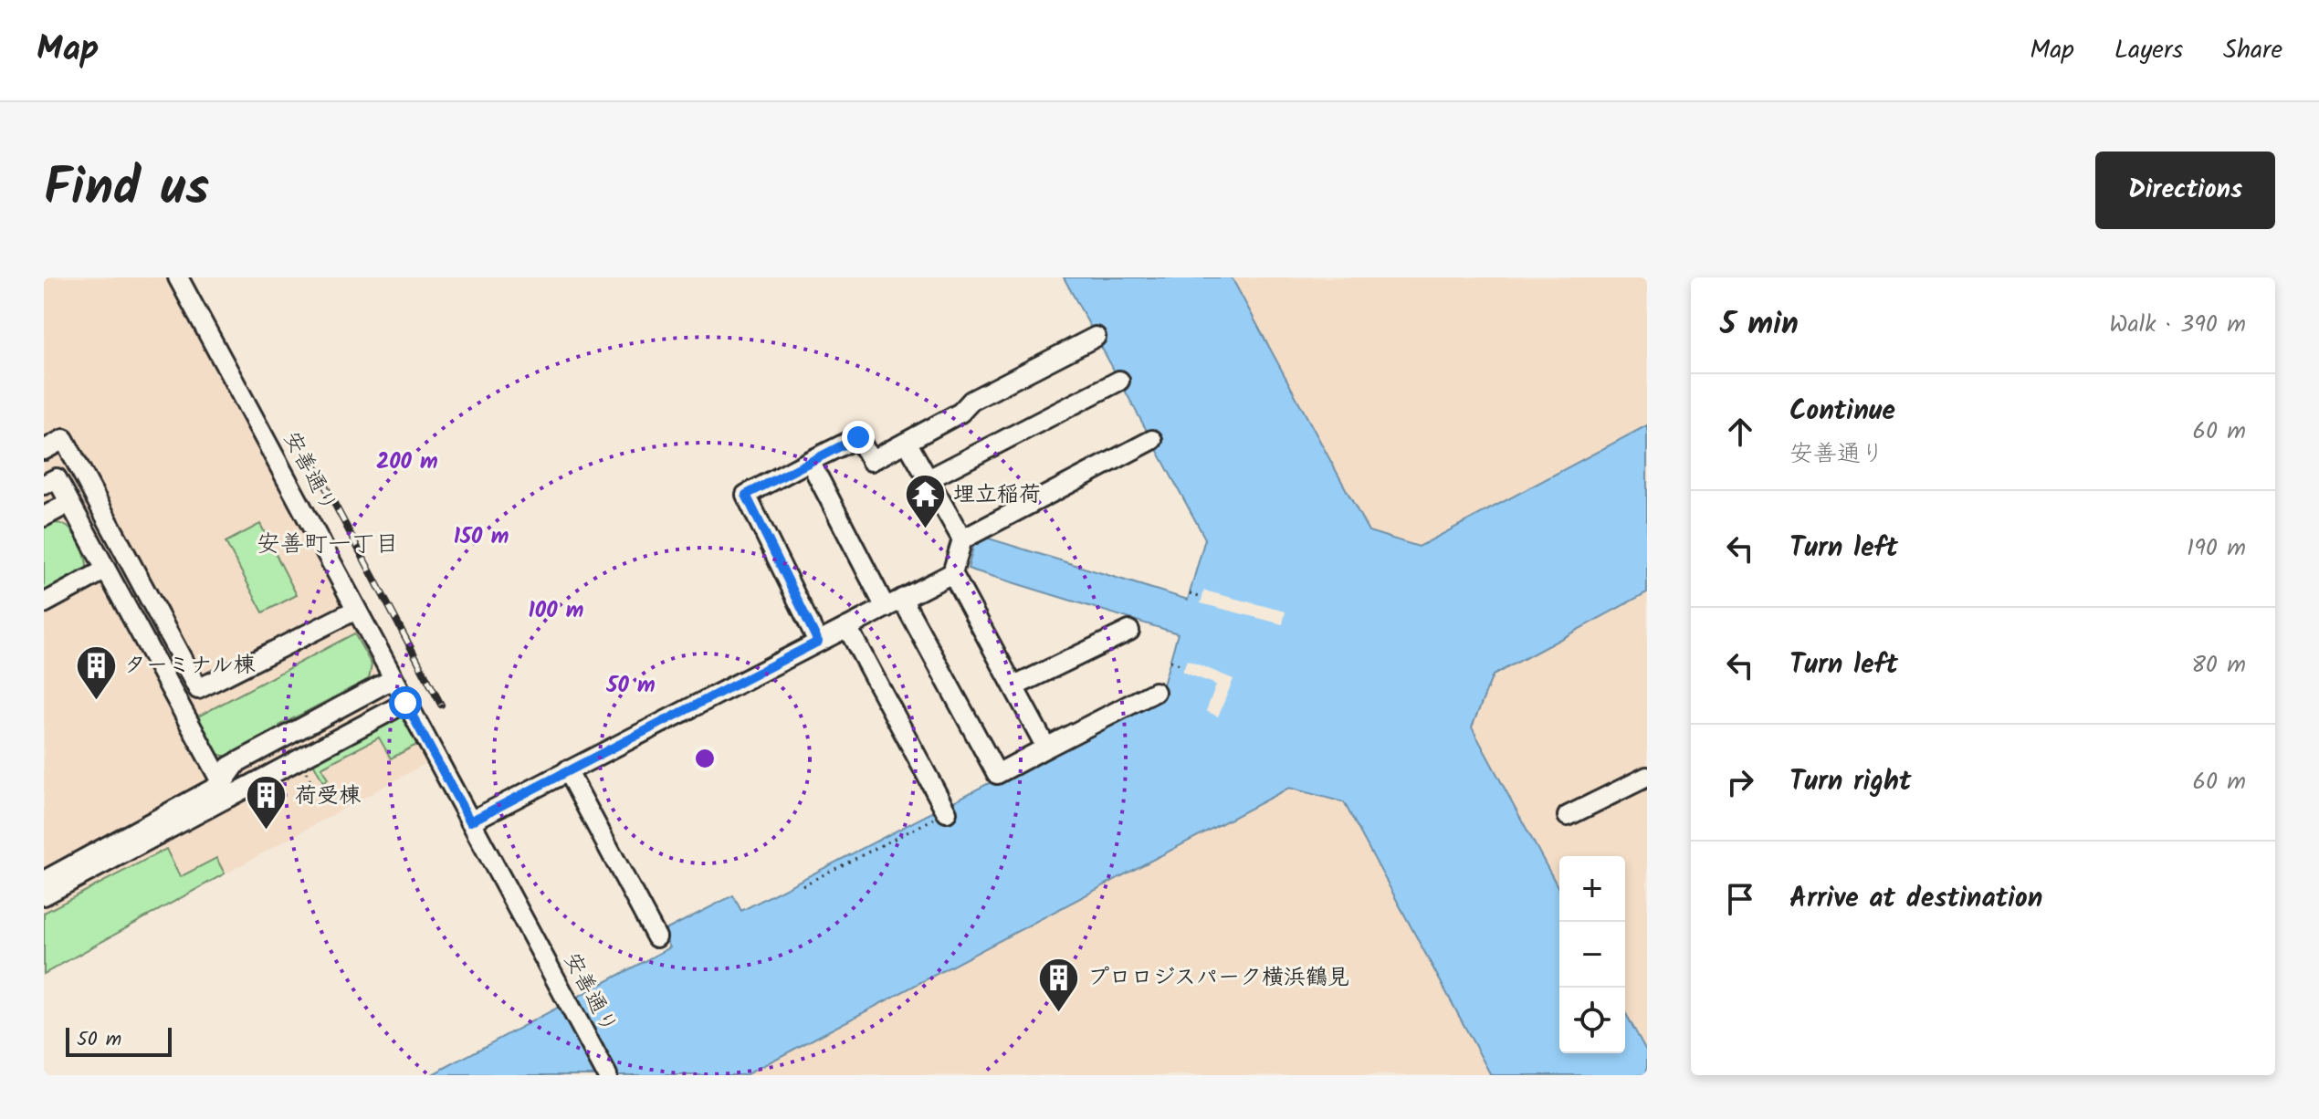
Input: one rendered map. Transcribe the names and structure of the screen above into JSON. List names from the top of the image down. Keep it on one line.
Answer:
{"streets":{"street":["安善通り"]},"districts":["安善町一丁目"],"places":{"temple":["埋立稲荷"],"building":["ターミナル棟","荷受棟","プロロジスパーク横浜鶴見"]},"scale_bar":"50 m","page":{"header":"Map","nav":["Map","Layers","Share"],"title":"Find us","buttons":"Directions","heading":["5 min","Walk · 390 m"],"list":[["Continue","安善通り","60 m"],["Turn left","190 m"],["Turn left","80 m"],["Turn right","60 m"],"Arrive at destination"],"map_buttons":["+","−"],"scale":"50 m"},"rings":["200 m","150 m","100 m","50 m"]}
